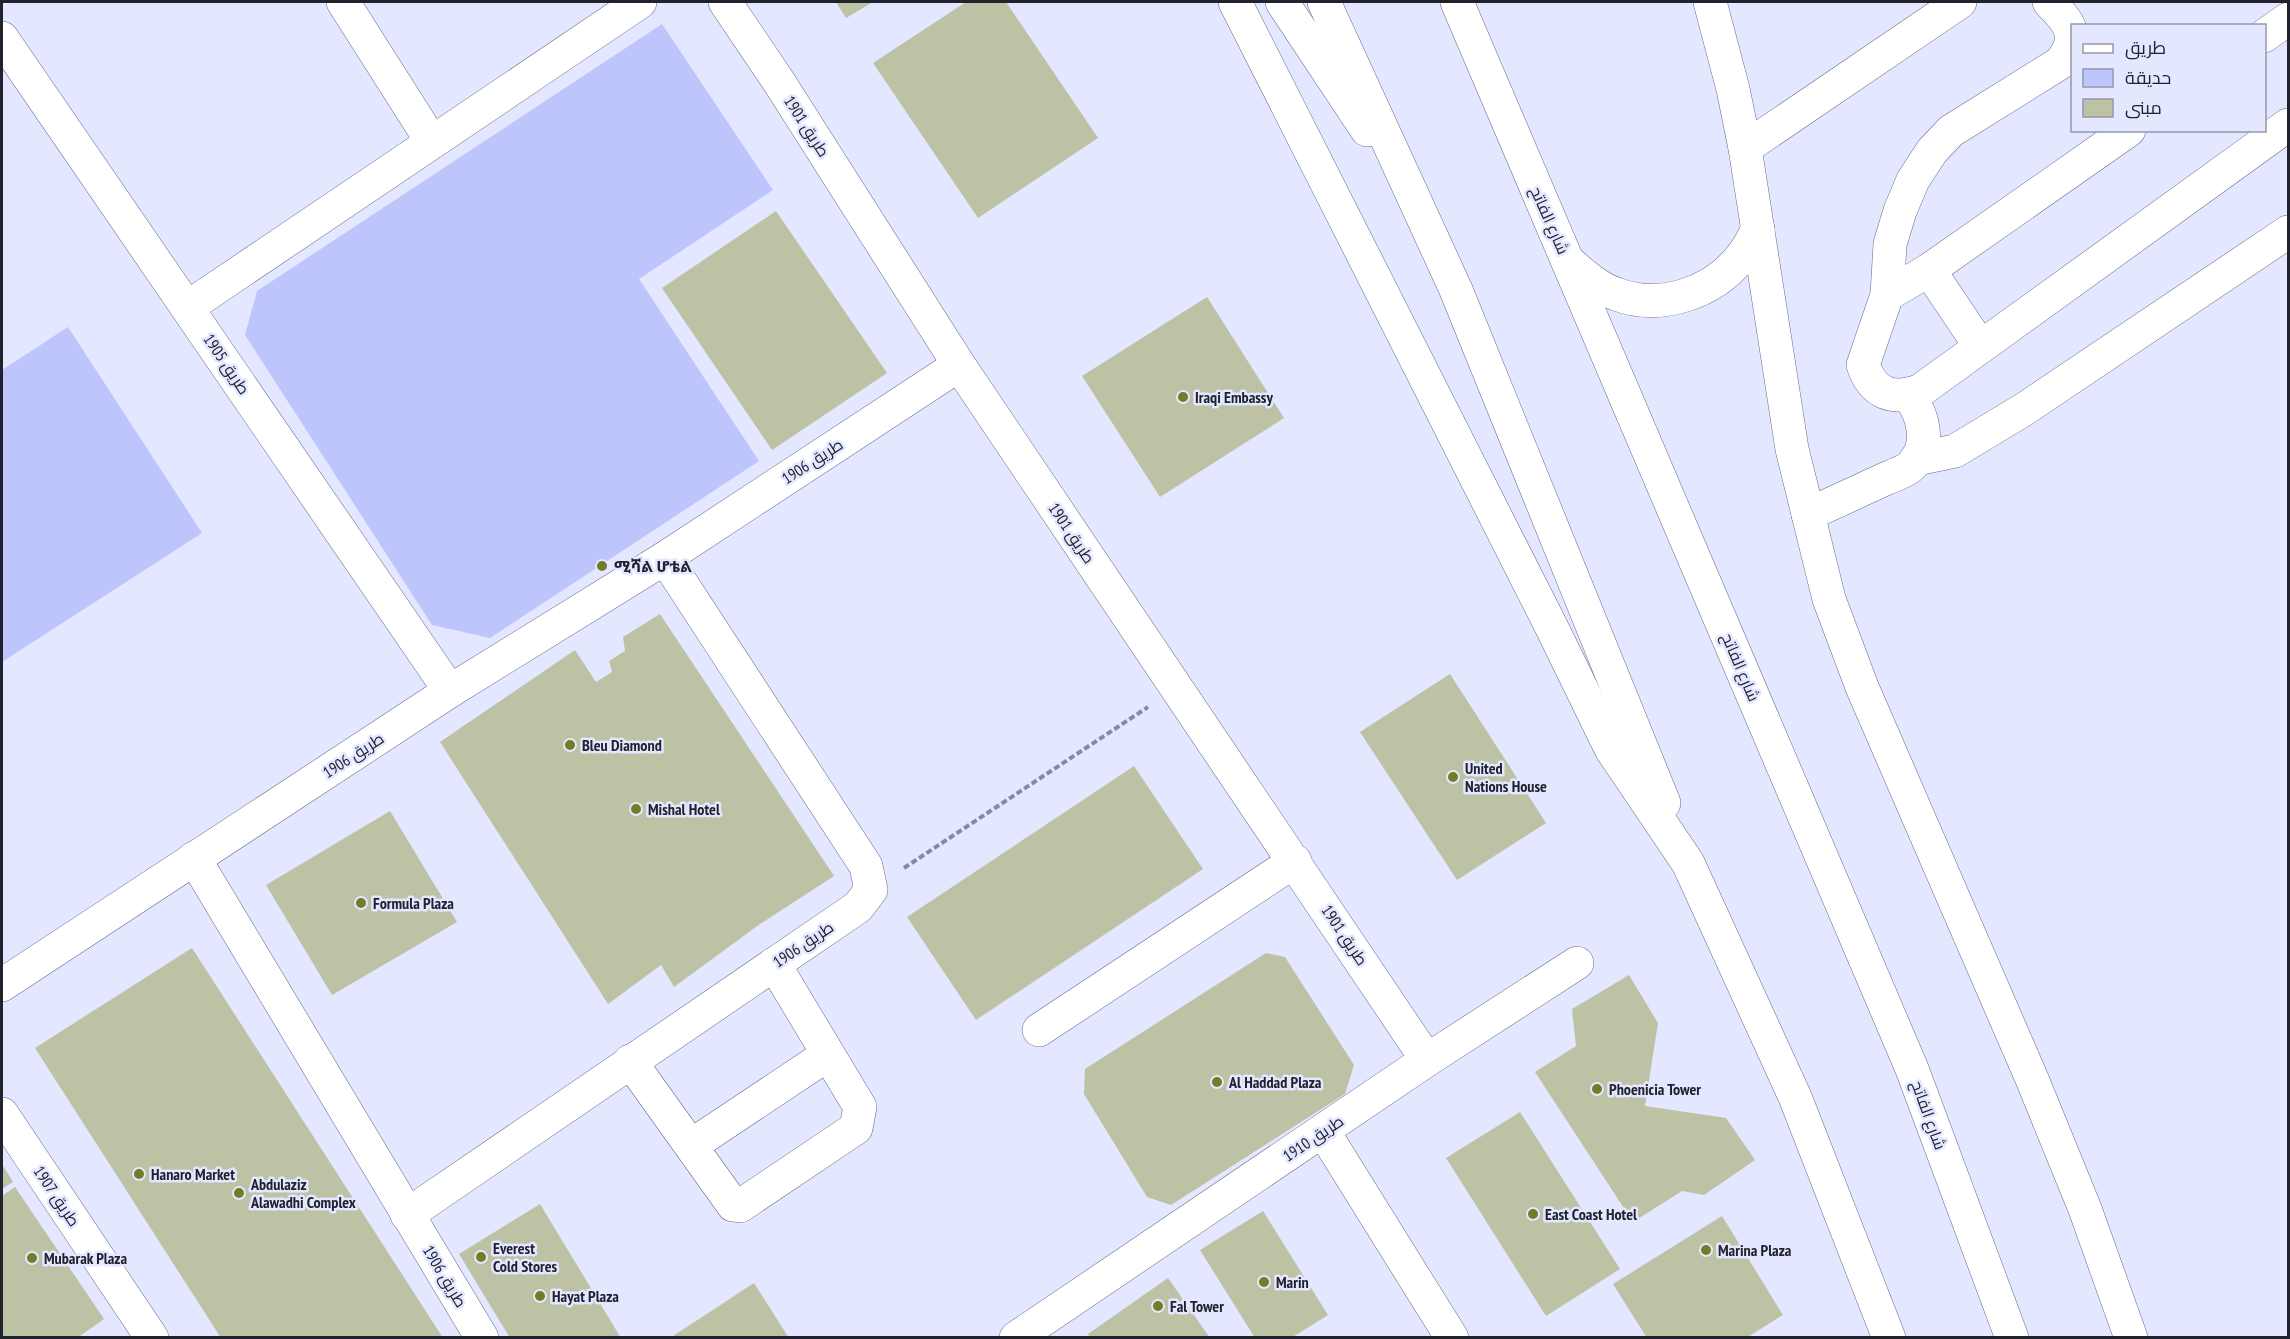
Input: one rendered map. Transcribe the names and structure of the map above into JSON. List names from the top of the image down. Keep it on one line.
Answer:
{"streets":{"street":["طريق 1901","شارع الفاتح","طريق 1905","طريق 1906","طريق 1910","طريق 1907"]},"crossings":[["طريق 1901","طريق 1906"],["طريق 1901","طريق 1910"],["طريق 1905","طريق 1906"]],"places":["Iraqi Embassy","ሚሻል ሆቴል","Bleu Diamond","United Nations House","Mishal Hotel","Formula Plaza","Al Haddad Plaza","Phoenicia Tower","Hanaro Market","Abdulaziz Alawadhi Complex","East Coast Hotel","Marina Plaza","Everest Cold Stores","Mubarak Plaza","Marin","Hayat Plaza","Fal Tower"],"legend":["طريق","حديقة","مبنى"]}
